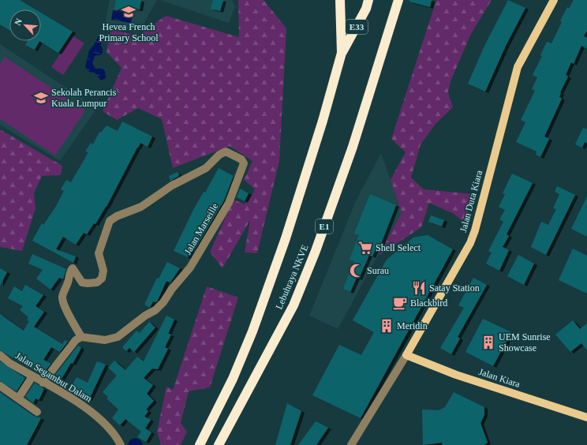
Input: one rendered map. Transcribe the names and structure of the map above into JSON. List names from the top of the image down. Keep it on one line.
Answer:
{"streets":{"highway":["E33","E1","Lebuhraya NKVE"],"main road":["Jalan Duta Kiara","Jalan Kiara"],"street":["Jalan Marseille","Jalan Segambut Dalam"]},"crossings":[["E33","Lebuhraya NKVE"],["Jalan Duta Kiara","Jalan Kiara"]],"places":{"school or university":["Hevea French Primary School","Sekolah Perancis Kuala Lumpur"],"supermarket":["Shell Select"],"mosque":["Surau"],"restaurant":["Satay Station"],"cafe":["Blackbird"],"building":["Meridin","UEM Sunrise Showcase"]},"north":"top left"}
